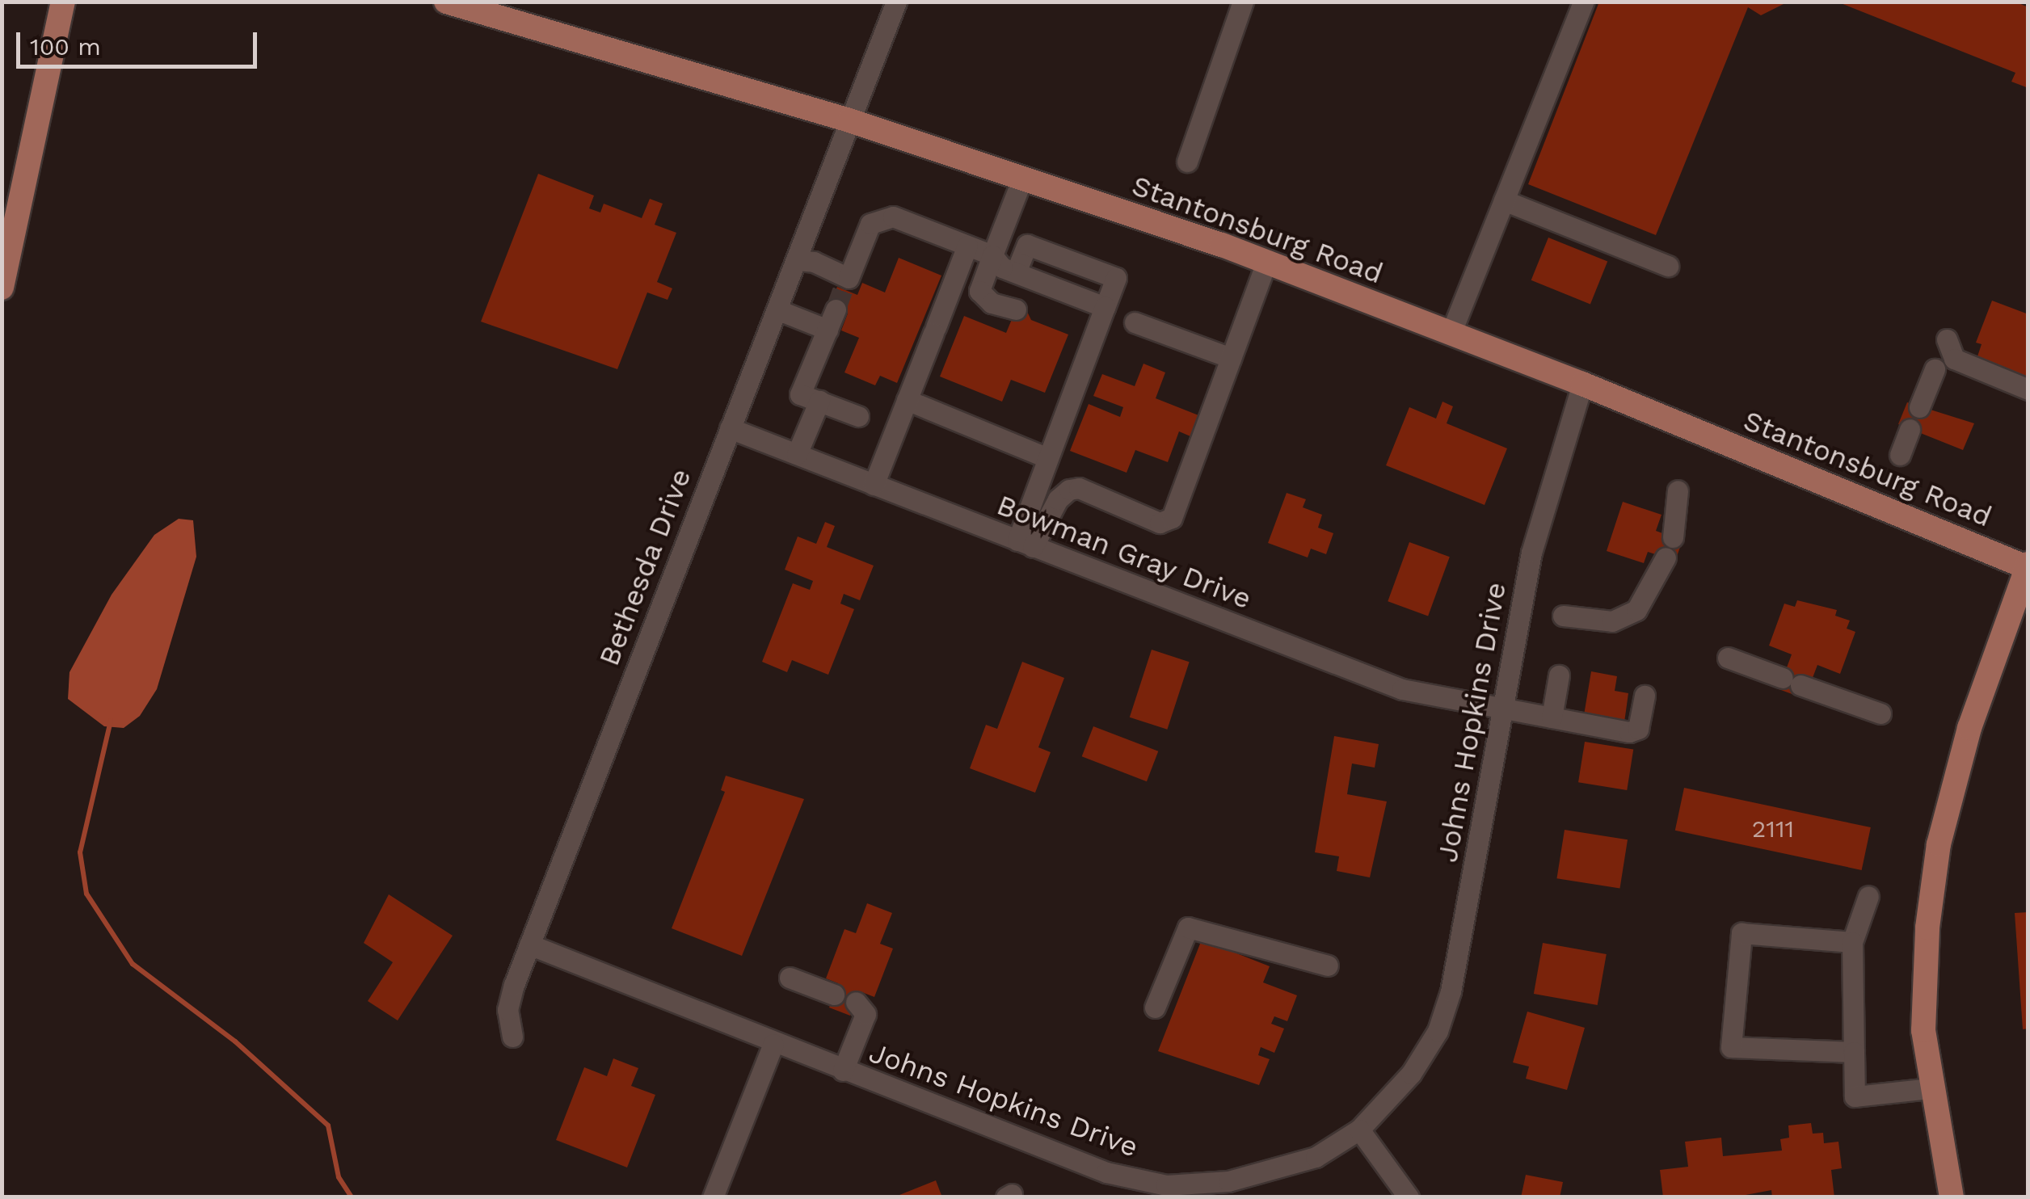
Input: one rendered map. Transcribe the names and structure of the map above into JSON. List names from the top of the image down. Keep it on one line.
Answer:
{"streets":{"main road":["Stantonsburg Road"],"street":["Bowman Gray Drive","Bethesda Drive","Johns Hopkins Drive"]},"crossings":[["Stantonsburg Road","Bethesda Drive"],["Stantonsburg Road","Johns Hopkins Drive"],["Bowman Gray Drive","Bethesda Drive"],["Bowman Gray Drive","Johns Hopkins Drive"],["Bethesda Drive","Johns Hopkins Drive"]],"house_numbers":["2111"],"scale_bar":"100 m"}
